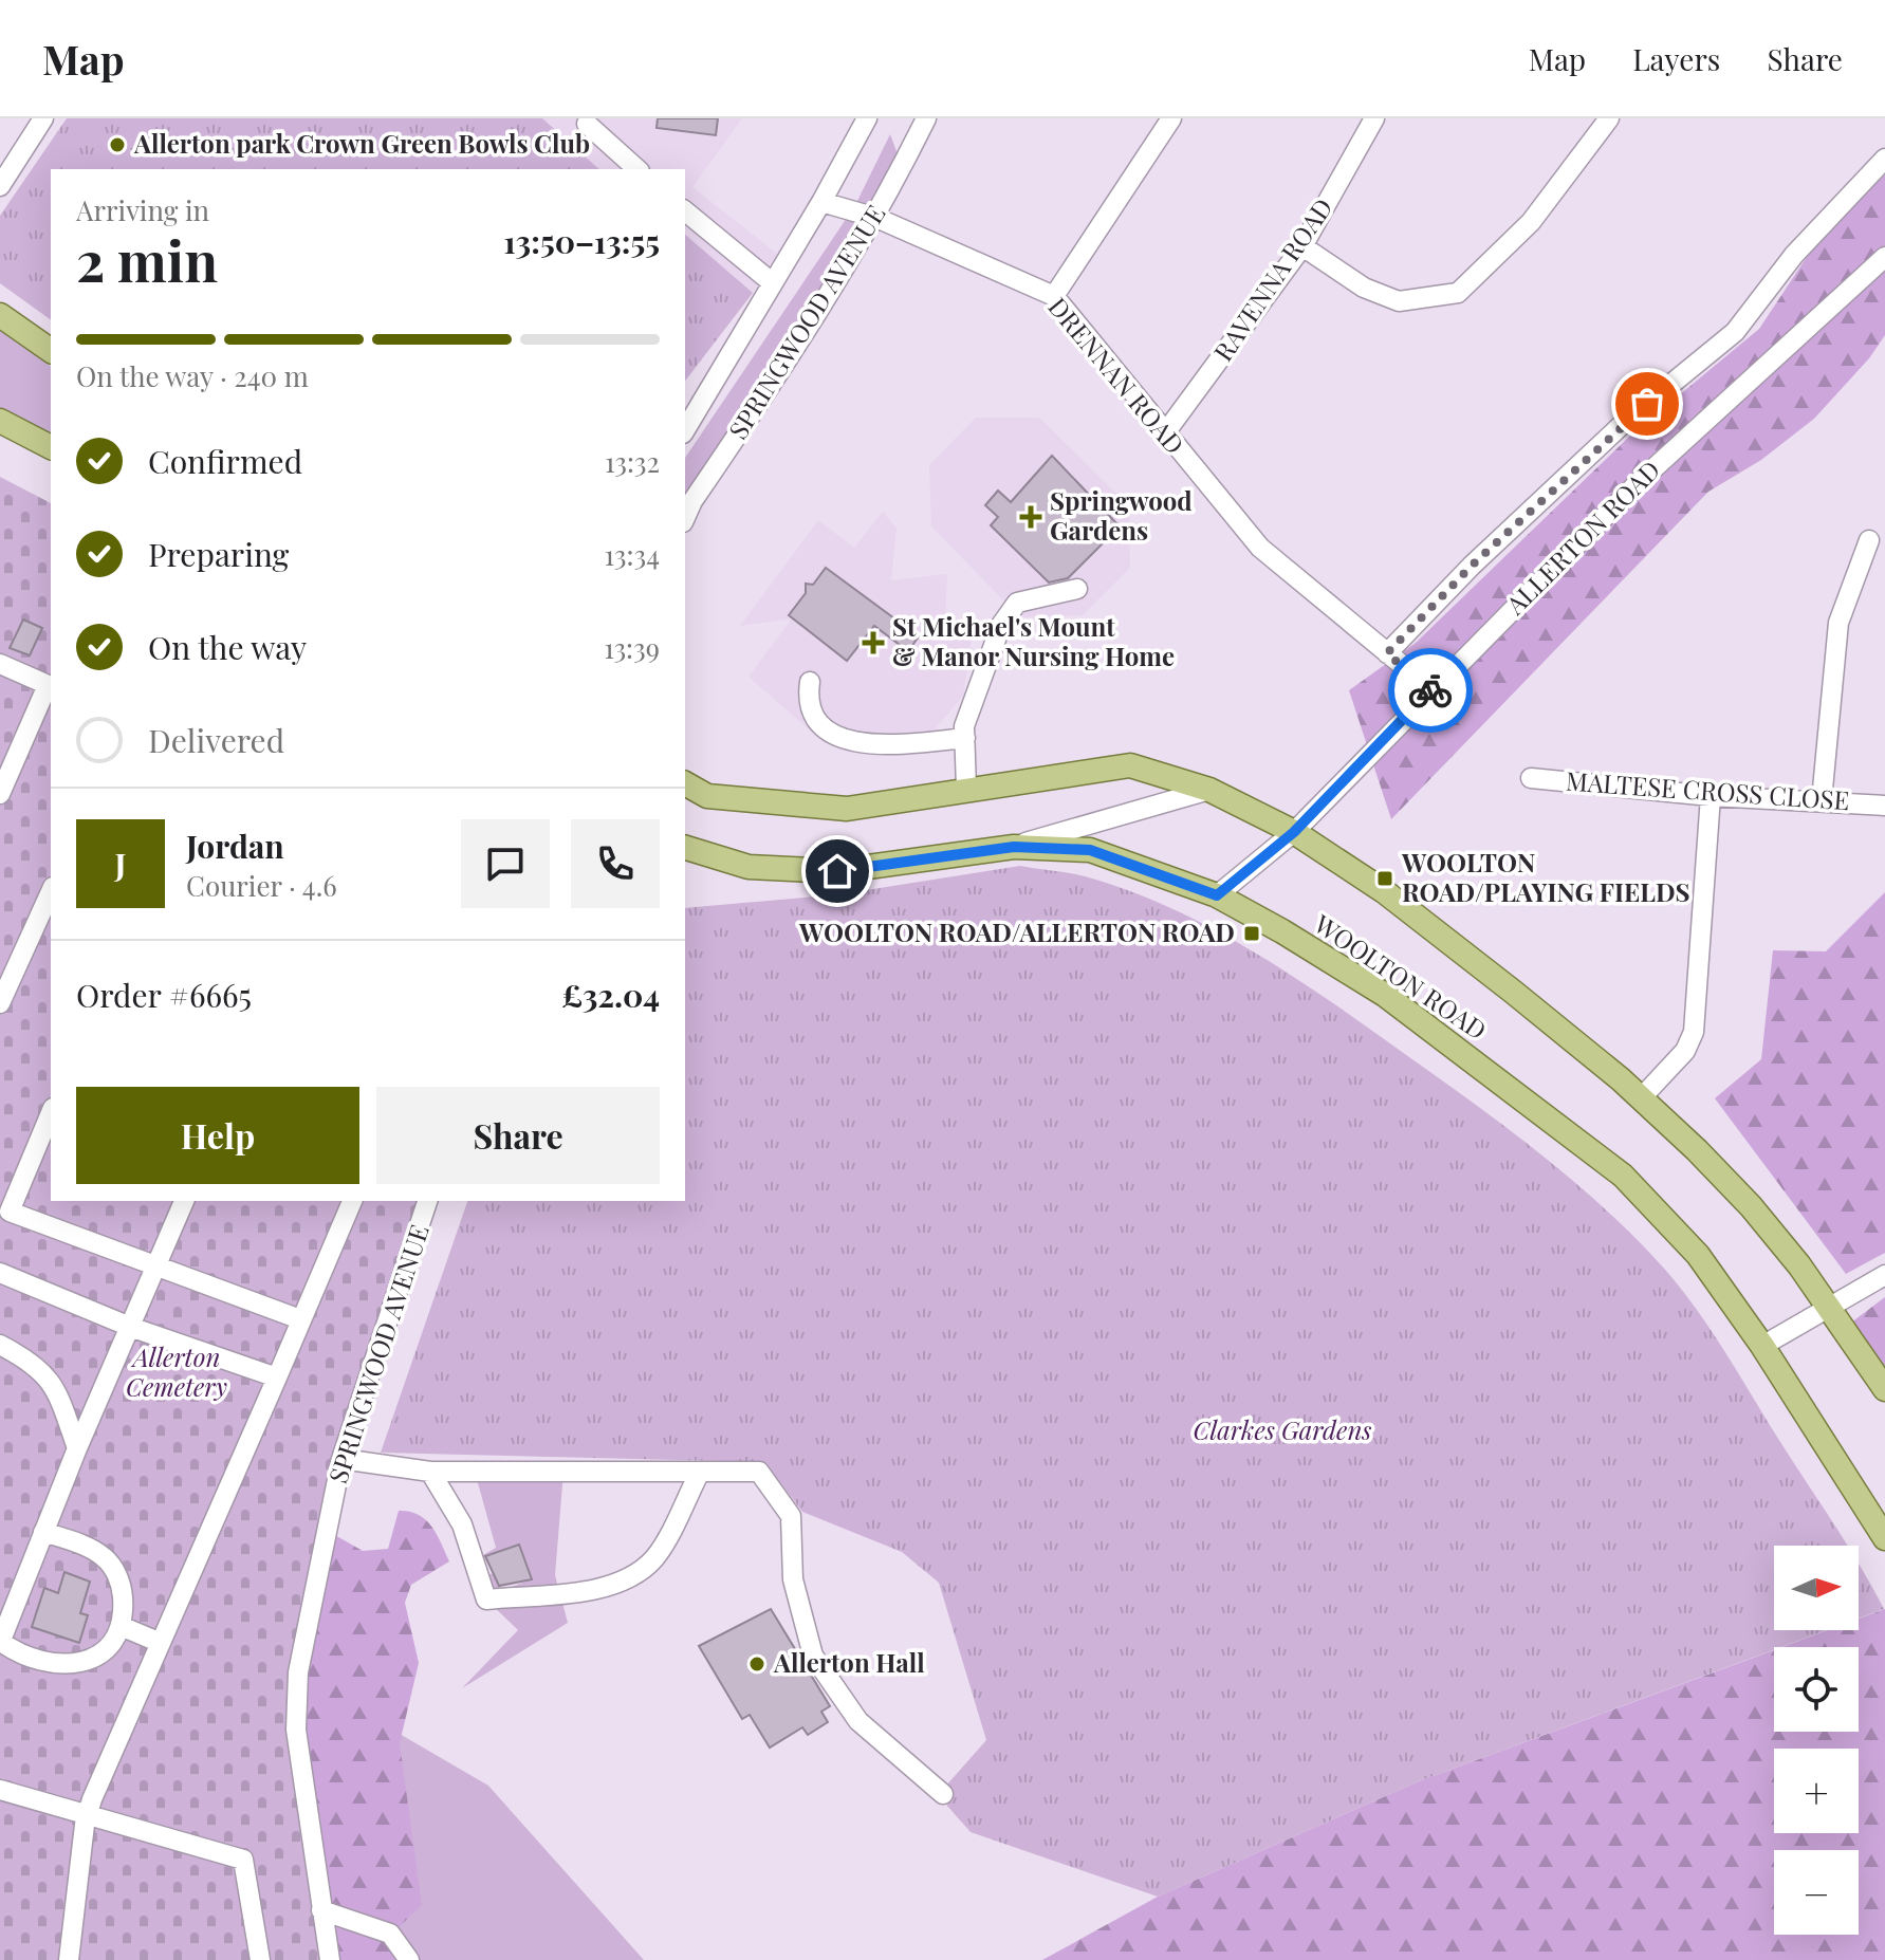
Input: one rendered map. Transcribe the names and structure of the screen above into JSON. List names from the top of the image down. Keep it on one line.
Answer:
{"streets":{"main road":["WOOLTON ROAD"],"street":["RAVENNA ROAD","SPRINGWOOD AVENUE","DRENNAN ROAD","ALLERTON ROAD","MALTESE CROSS CLOSE"]},"crossings":[["RAVENNA ROAD","DRENNAN ROAD"],["SPRINGWOOD AVENUE","DRENNAN ROAD"],["DRENNAN ROAD","ALLERTON ROAD"],["ALLERTON ROAD","WOOLTON ROAD"]],"parks":["Allerton Cemetery","Clarkes Gardens"],"places":{"other":["Allerton park Crown Green Bowls Club","Allerton Hall"],"health":["Springwood Gardens","St Michael's Mount & Manor Nursing Home"],"transit":["WOOLTON ROAD/PLAYING FIELDS","WOOLTON ROAD/ALLERTON ROAD"]},"north":"right","page":{"header":"Map","nav":["Map","Layers","Share"],"heading":["2 min","Arriving in","13:50–13:55"],"panel":["Jordan","Courier · 4.6","Order #6665","£32.04"],"bar":"On the way · 240 m","list":[["Confirmed","13:32"],["Preparing","13:34"],["On the way","13:39"],"Delivered"],"round":"J","buttons":["Help","Share"],"map_buttons":["+","−"]}}
